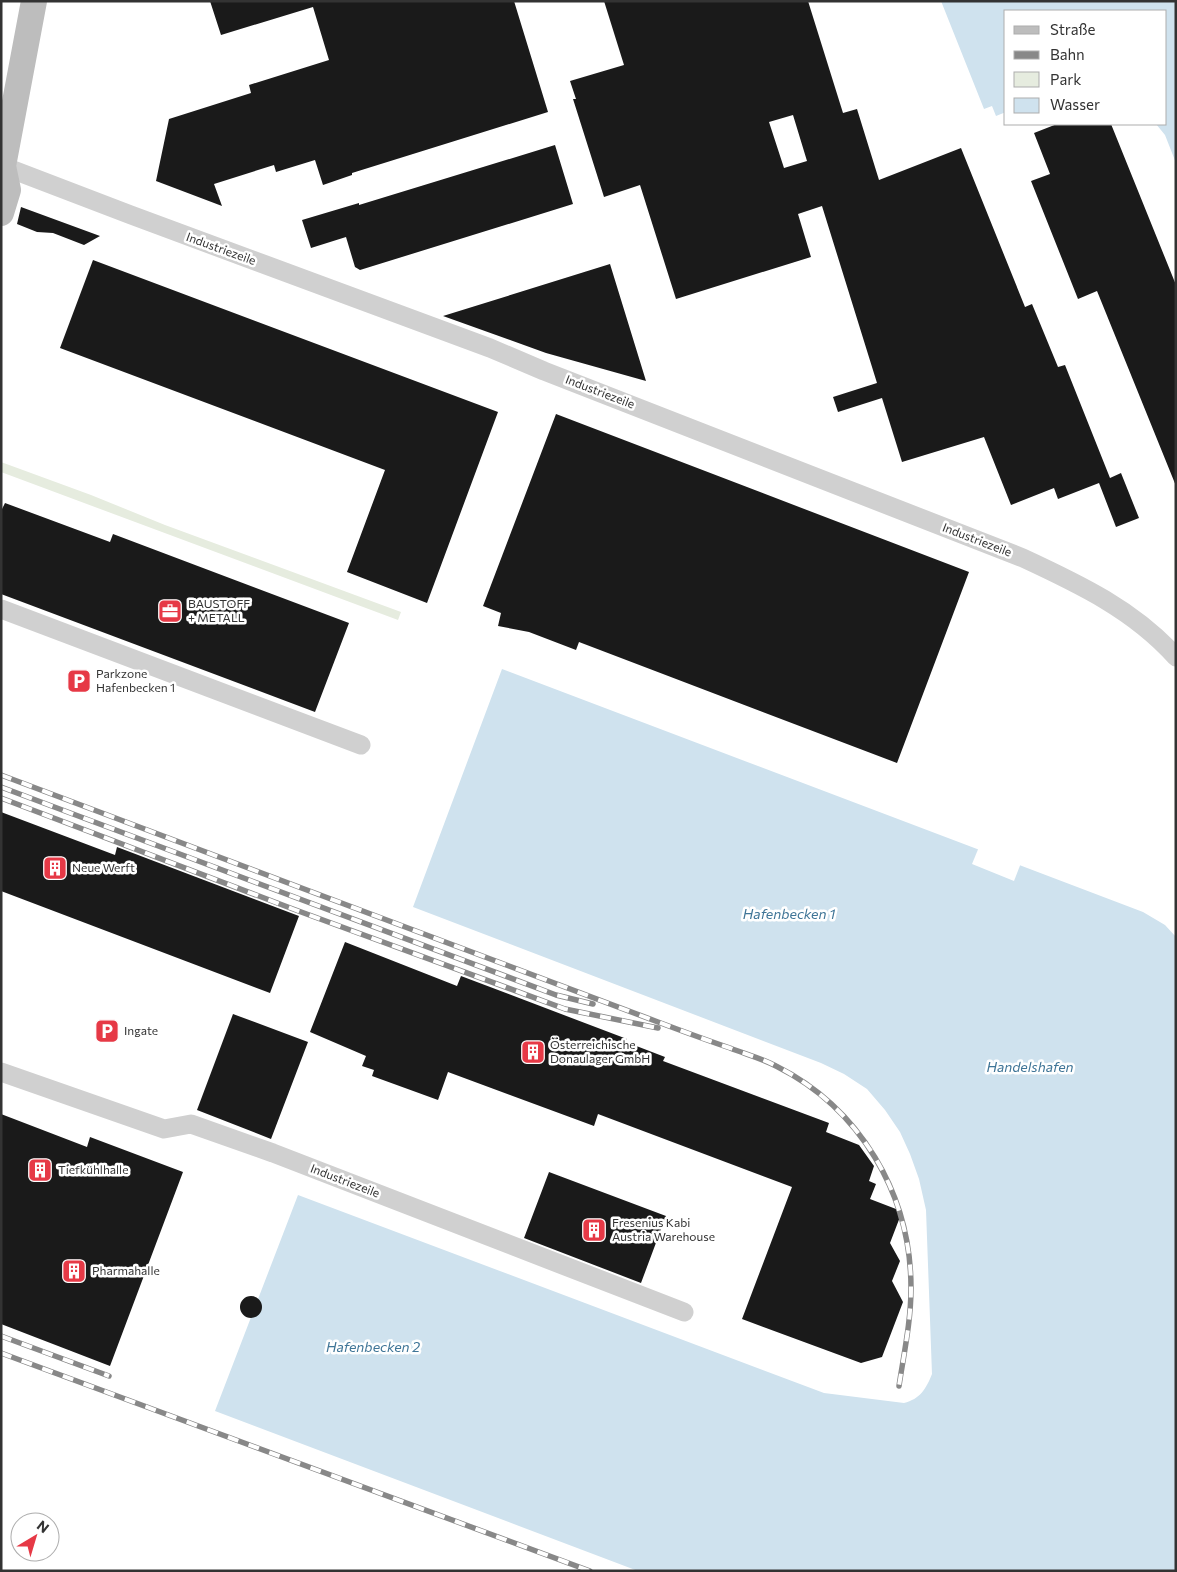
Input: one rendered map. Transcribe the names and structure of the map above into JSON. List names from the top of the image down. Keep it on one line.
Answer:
{"streets":{"street":["Industriezeile"]},"water":["Hafenbecken 1","Handelshafen","Hafenbecken 2"],"places":{"office":["BAUSTOFF + METALL"],"parking":["Parkzone Hafenbecken 1","Ingate"],"building":["Neue Werft","Österreichische Donaulager GmbH","Tiefkühlhalle","Fresenius Kabi Austria Warehouse","Pharmahalle"]},"legend":["Straße","Bahn","Park","Wasser"],"north":"top right"}
